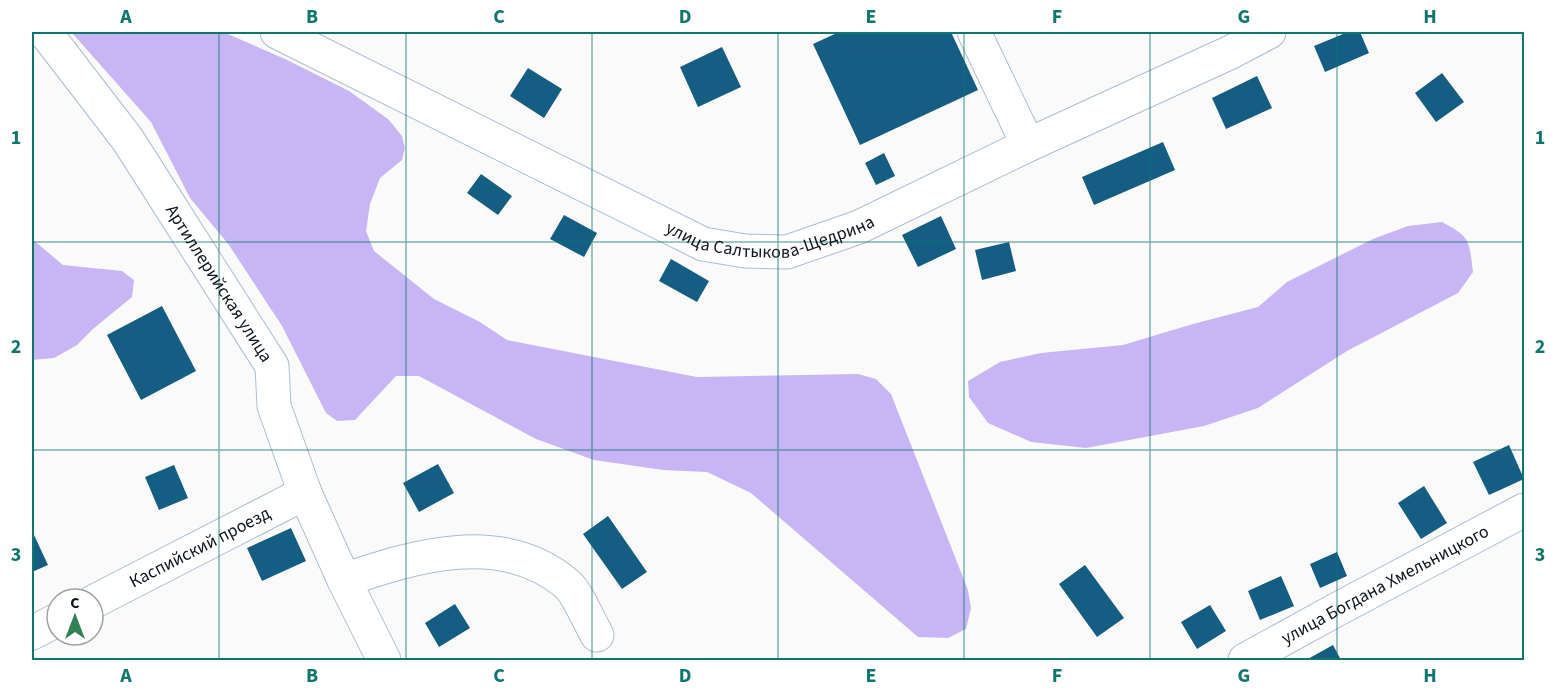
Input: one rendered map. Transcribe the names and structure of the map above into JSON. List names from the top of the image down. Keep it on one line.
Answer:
{"streets":{"street":["улица Салтыкова-Щедрина","Артиллерийская улица","Каспийский проезд","улица Богдана Хмельницкого"]},"crossings":[["Артиллерийская улица","Каспийский проезд"]],"north":"top","grid":{"columns":["A","B","C","D","E","F","G","H"],"rows":["1","2","3"]}}
